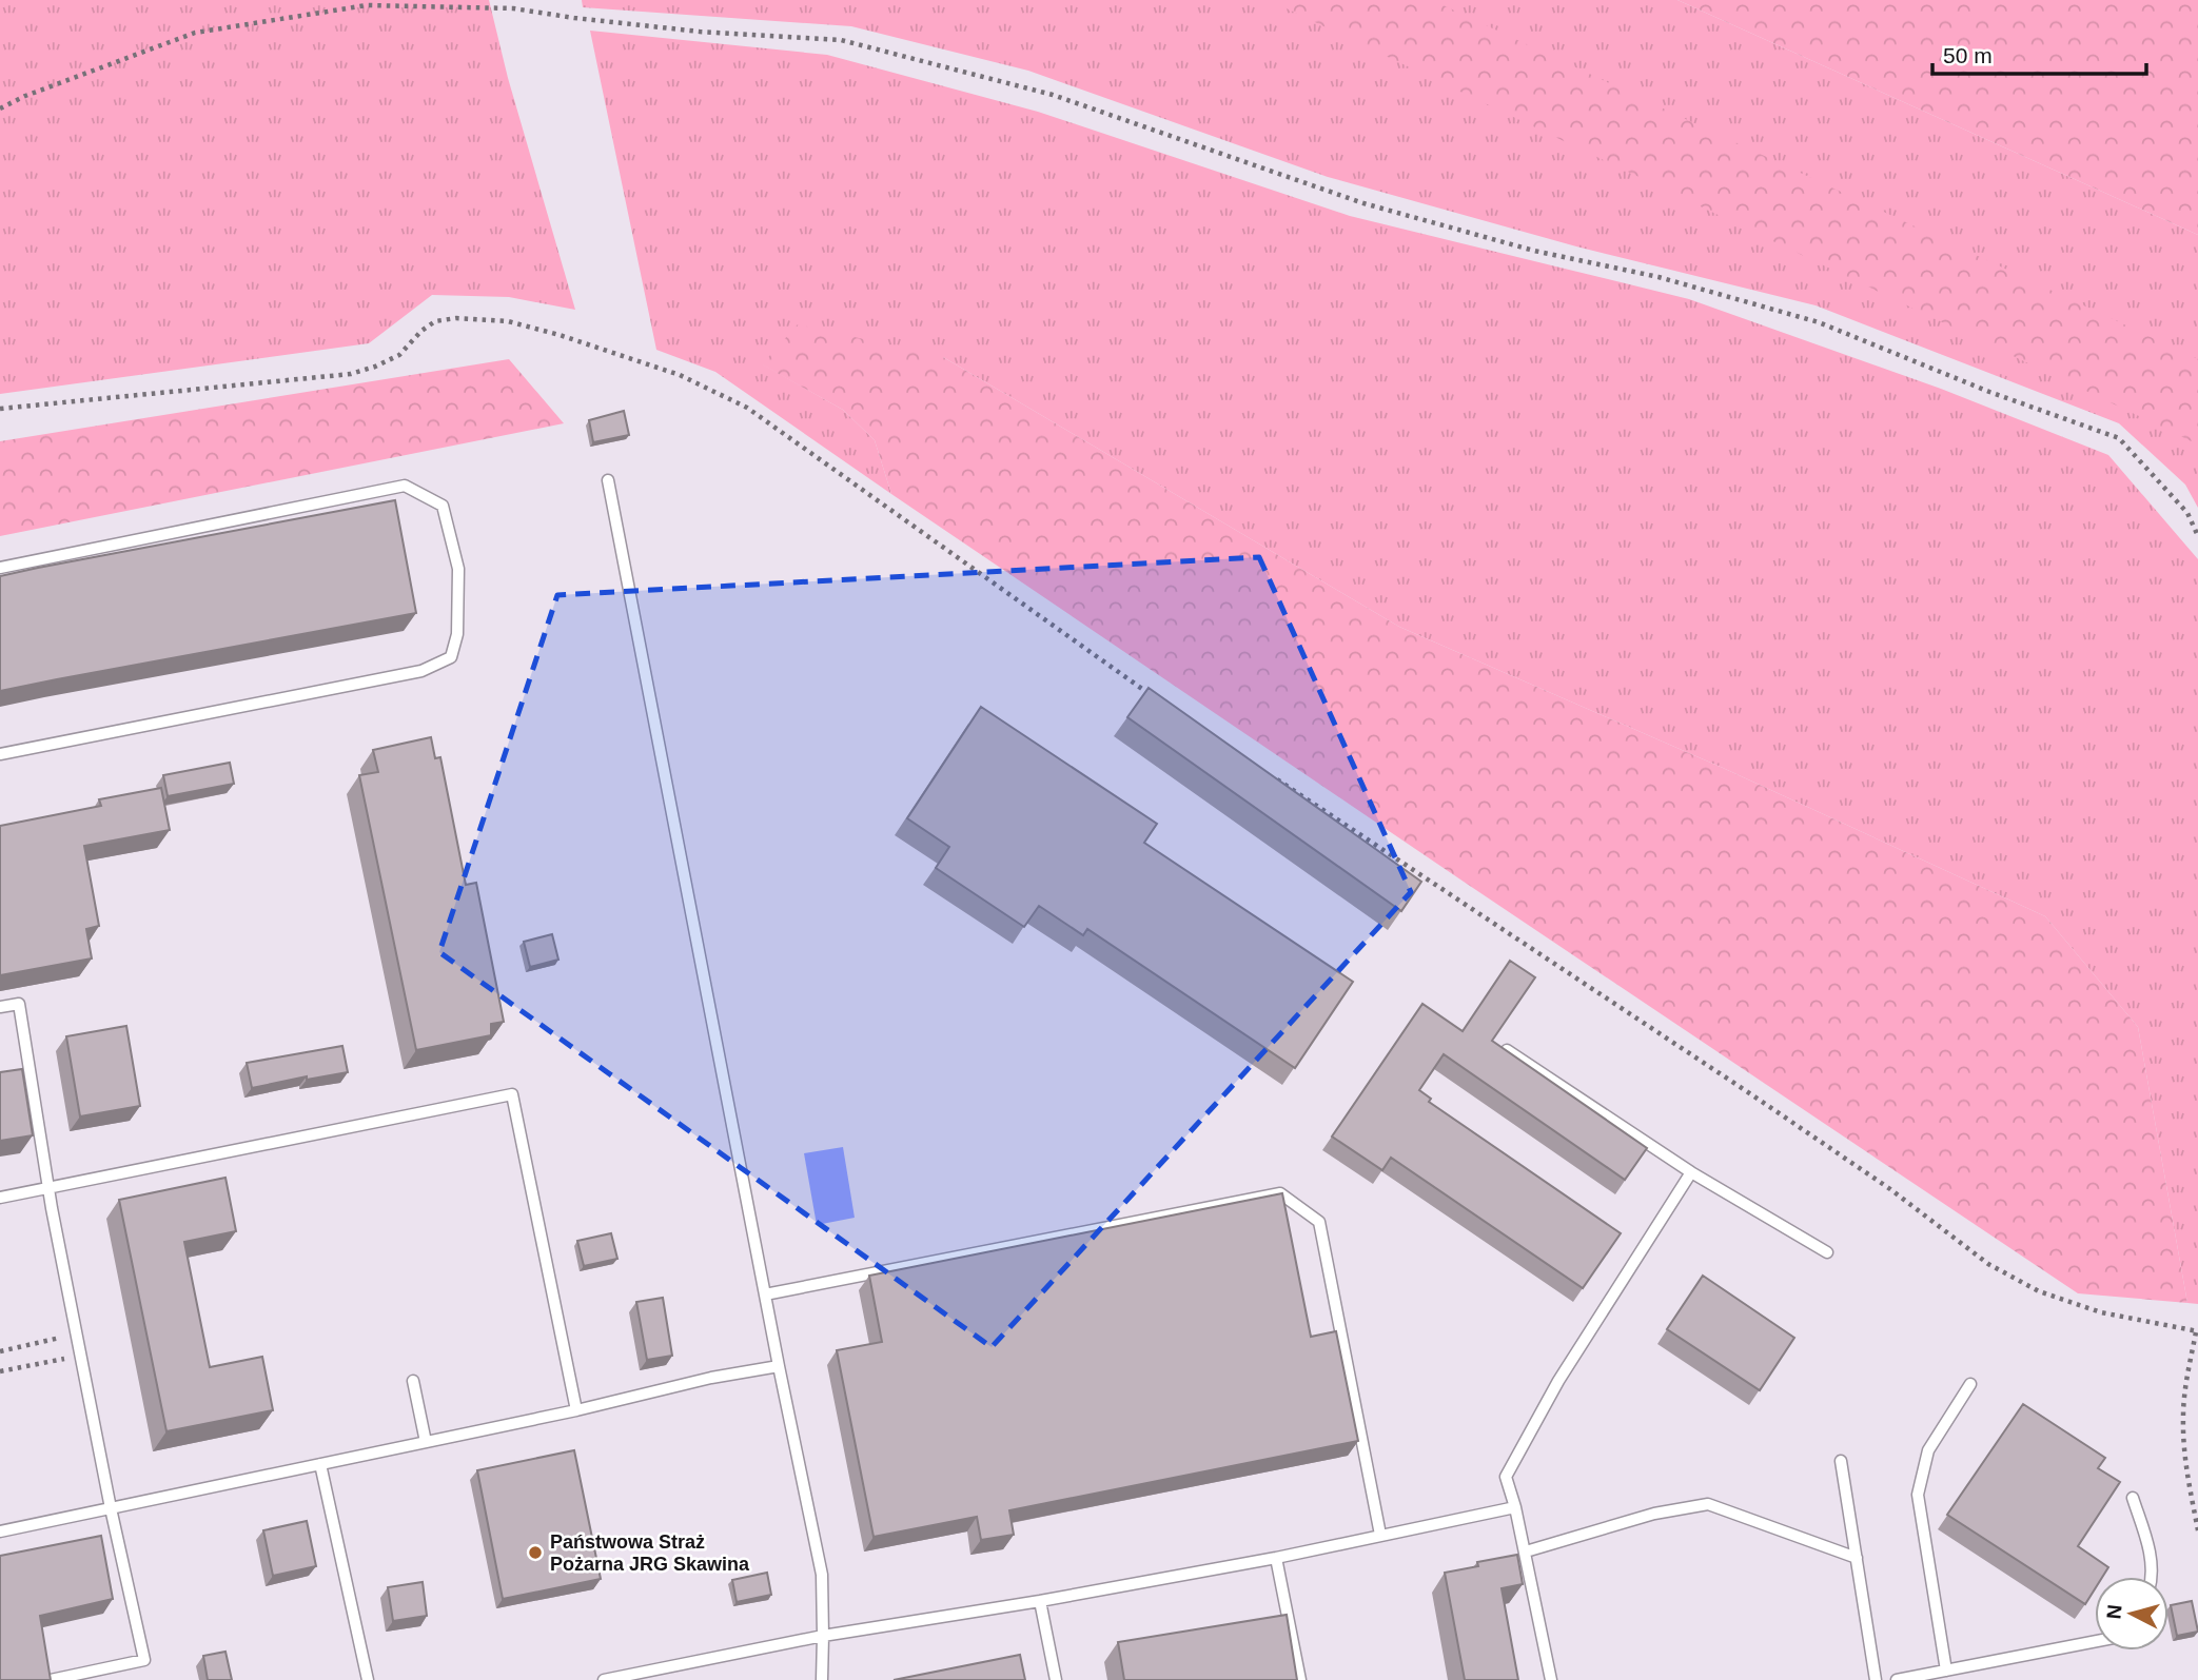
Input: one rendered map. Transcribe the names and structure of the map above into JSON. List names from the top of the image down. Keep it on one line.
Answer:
{"places":["Państwowa Straż Pożarna JRG Skawina"],"scale_bar":"50 m","north":"left"}
